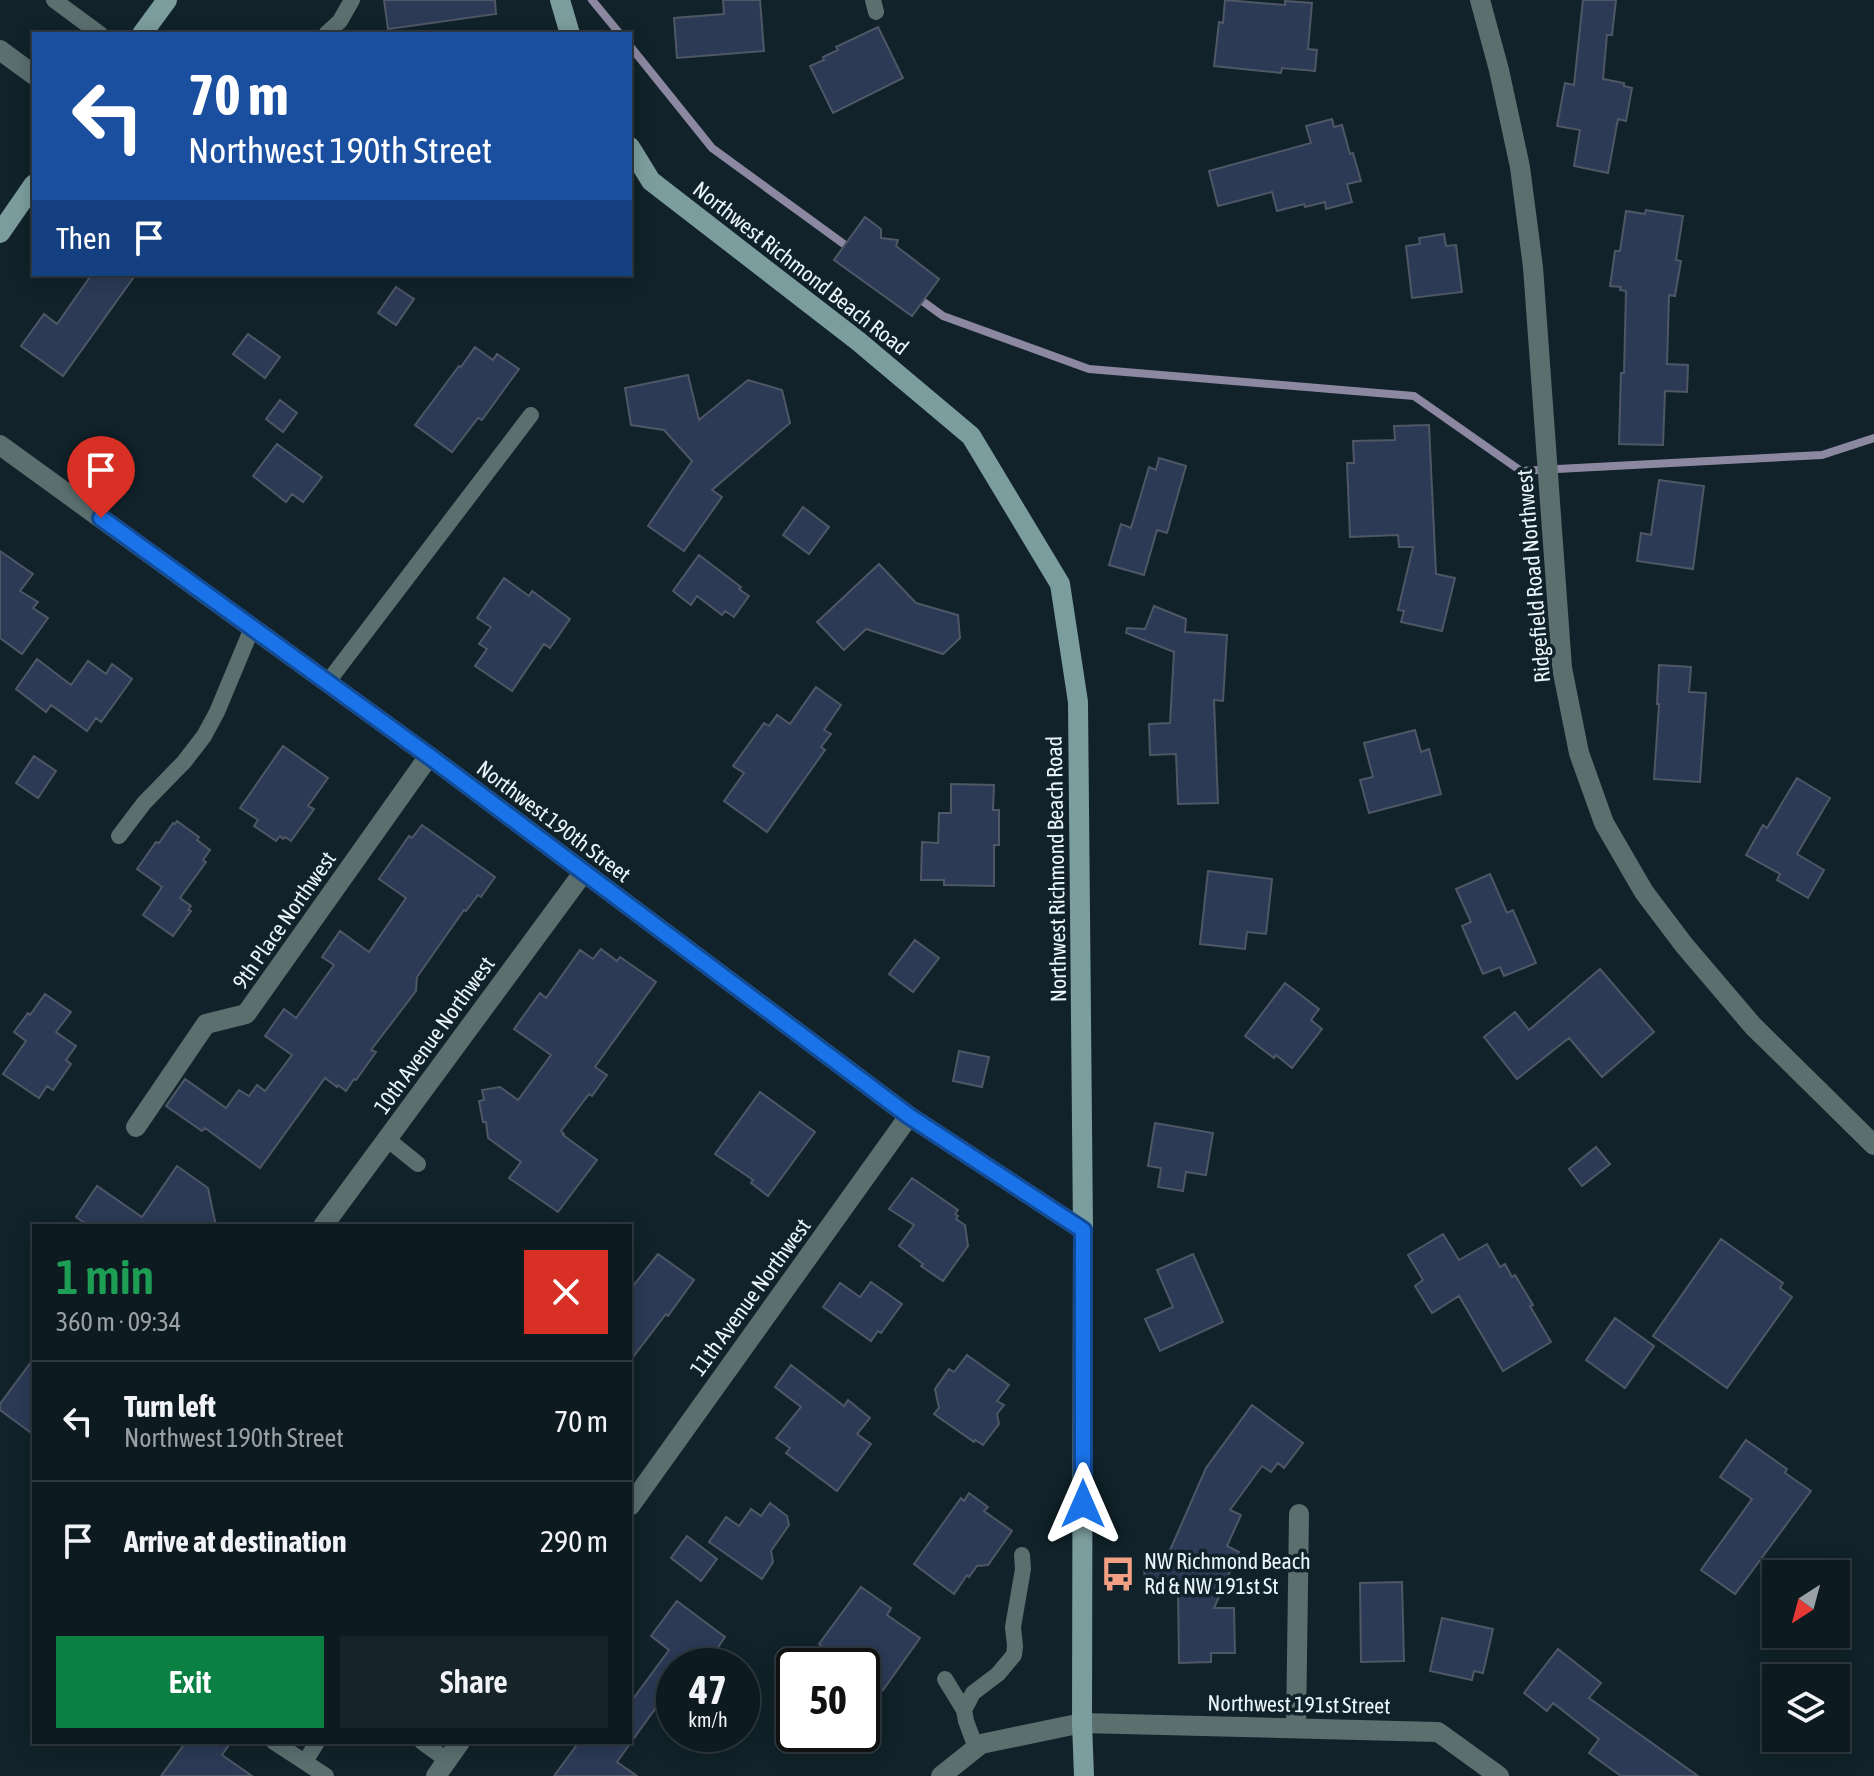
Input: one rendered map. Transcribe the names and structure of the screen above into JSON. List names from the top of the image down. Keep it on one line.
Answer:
{"streets":{"main road":["Northwest Richmond Beach Road"],"street":["Ridgefield Road Northwest","Northwest 190th Street","9th Place Northwest","10th Avenue Northwest","11th Avenue Northwest","Northwest 191st Street"]},"crossings":[["Northwest Richmond Beach Road","Northwest 190th Street"],["Northwest Richmond Beach Road","Northwest 191st Street"],["Northwest 190th Street","9th Place Northwest"],["Northwest 190th Street","10th Avenue Northwest"],["Northwest 190th Street","11th Avenue Northwest"]],"places":{"bus stop":["NW Richmond Beach Rd & NW 191st St"]},"north":"bottom left","page":{"turn":["70 m","Northwest 190th Street"],"then":"Then","heading":["1 min","360 m · 09:34"],"list":[{"name":"Turn left","note":"Northwest 190th Street","value":"70 m"},{"name":"Arrive at destination","value":"290 m"}],"buttons":["Exit","Share"],"speed":"47 km/h","limit":"50"}}
